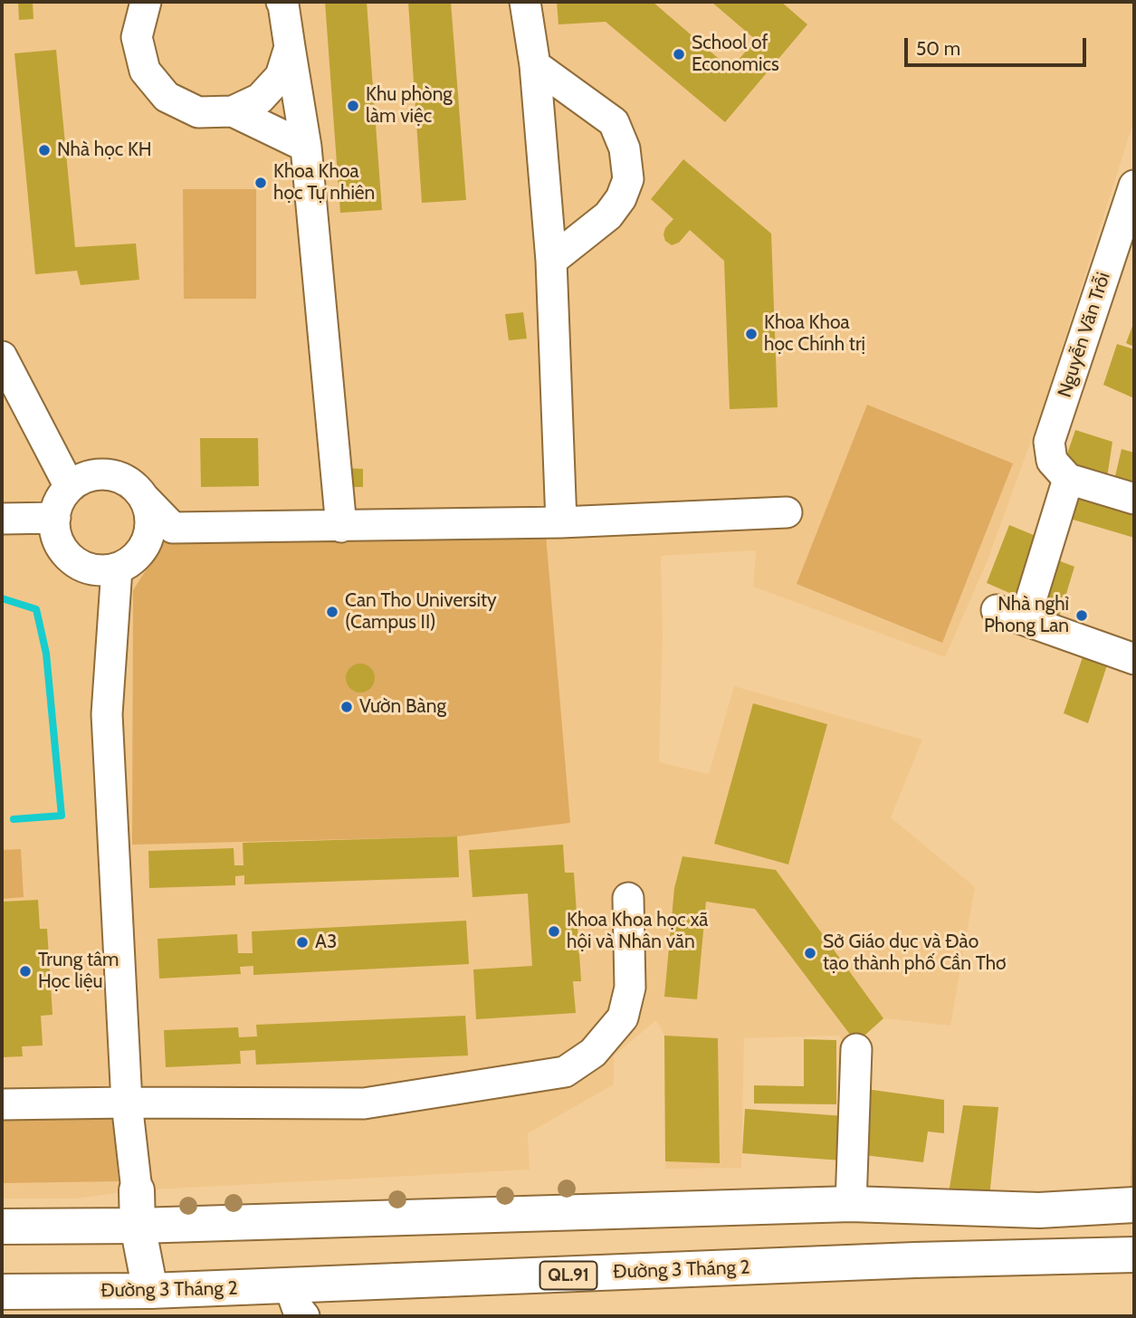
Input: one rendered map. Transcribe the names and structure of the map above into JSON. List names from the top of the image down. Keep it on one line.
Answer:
{"streets":{"main road":["Đường 3 Tháng 2","QL.91"],"street":["Nguyễn Văn Trỗi"]},"places":["School of Economics","Khu phòng làm việc","Nhà học KH","Khoa Khoa học Tự nhiên","Khoa Khoa học Chính trị","Can Tho University (Campus II)","Nhà nghỉ Phong Lan","Vườn Bàng","Khoa Khoa học xã hội và Nhân văn","A3","Sở Giáo dục và Đào tạo thành phố Cần Thơ","Trung tâm Học liệu"],"scale_bar":"50 m"}
